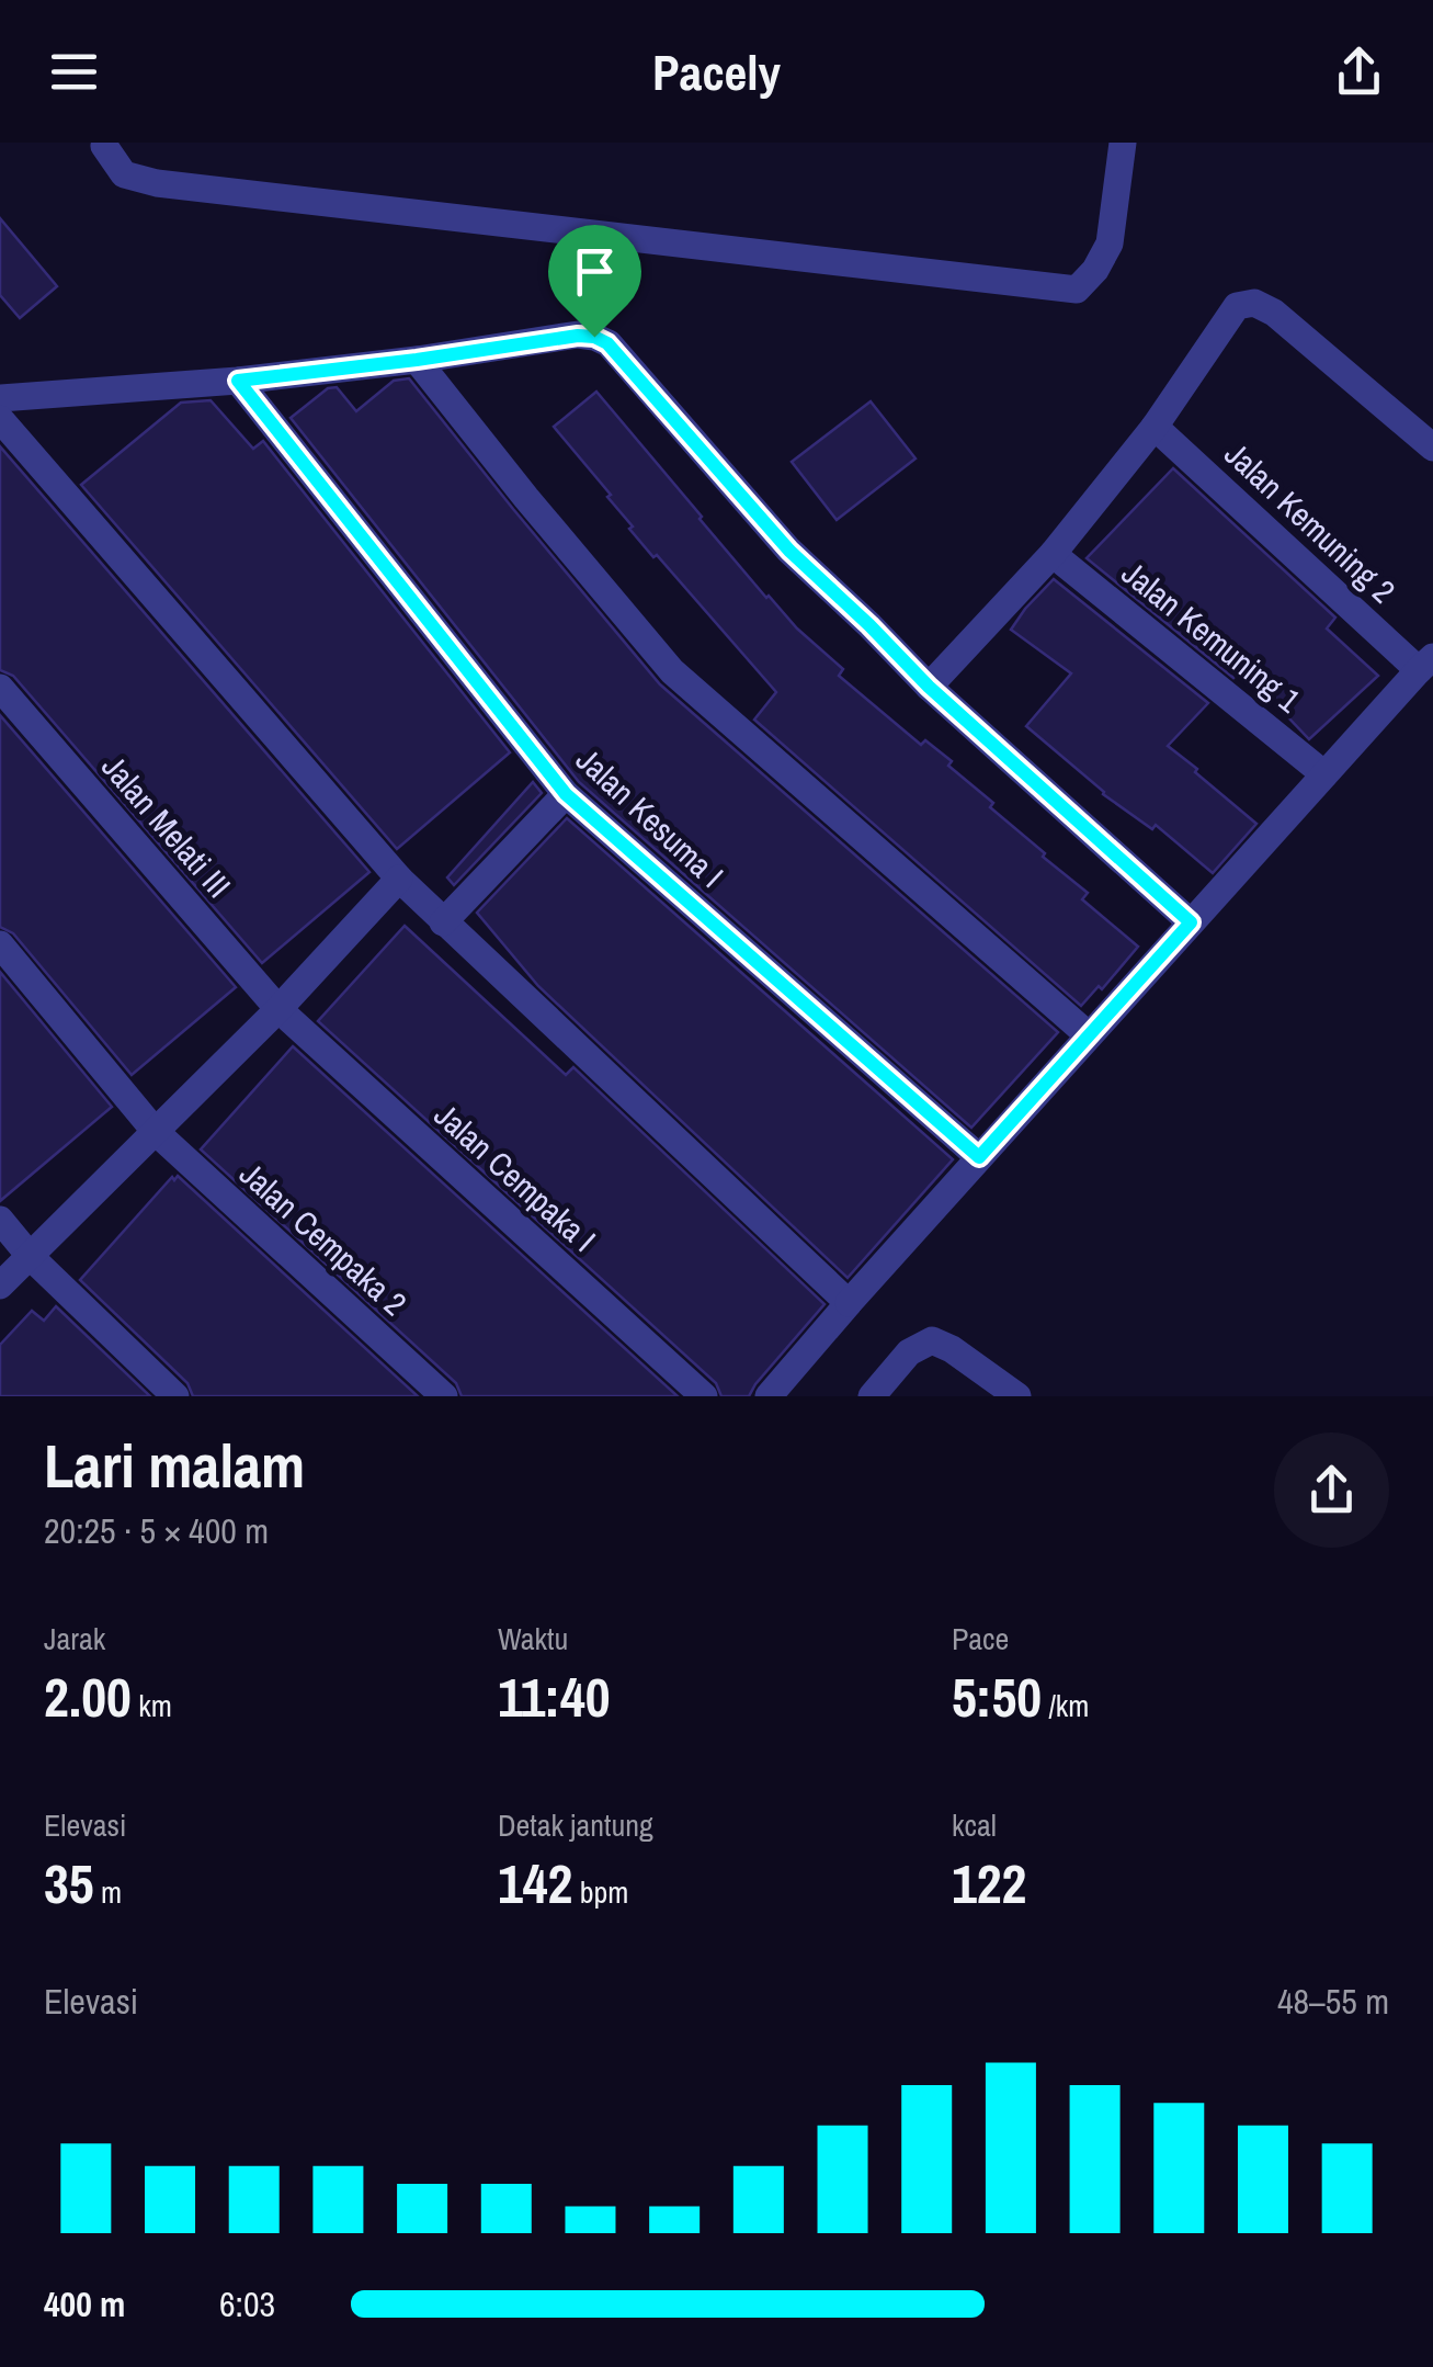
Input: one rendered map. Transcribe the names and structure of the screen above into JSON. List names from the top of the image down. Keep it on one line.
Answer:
{"streets":{"street":["Jalan Kemuning 2","Jalan Kemuning 1","Jalan Kesuma I","Jalan Melati III","Jalan Cempaka I","Jalan Cempaka 2"]},"crossings":[["Jalan Melati III","Jalan Cempaka I"]],"page":{"header":"Pacely","heading":["Lari malam","20:25 · 5 × 400 m"],"stats":[["Jarak","2.00 km"],["Waktu","11:40"],["Pace","5:50 /km"],["Elevasi","35 m"],["Detak jantung","142 bpm"],["kcal","122"]],"chart":["Elevasi","48–55 m"],"list":[{"name":"400 m","note":"6:03"}]}}
